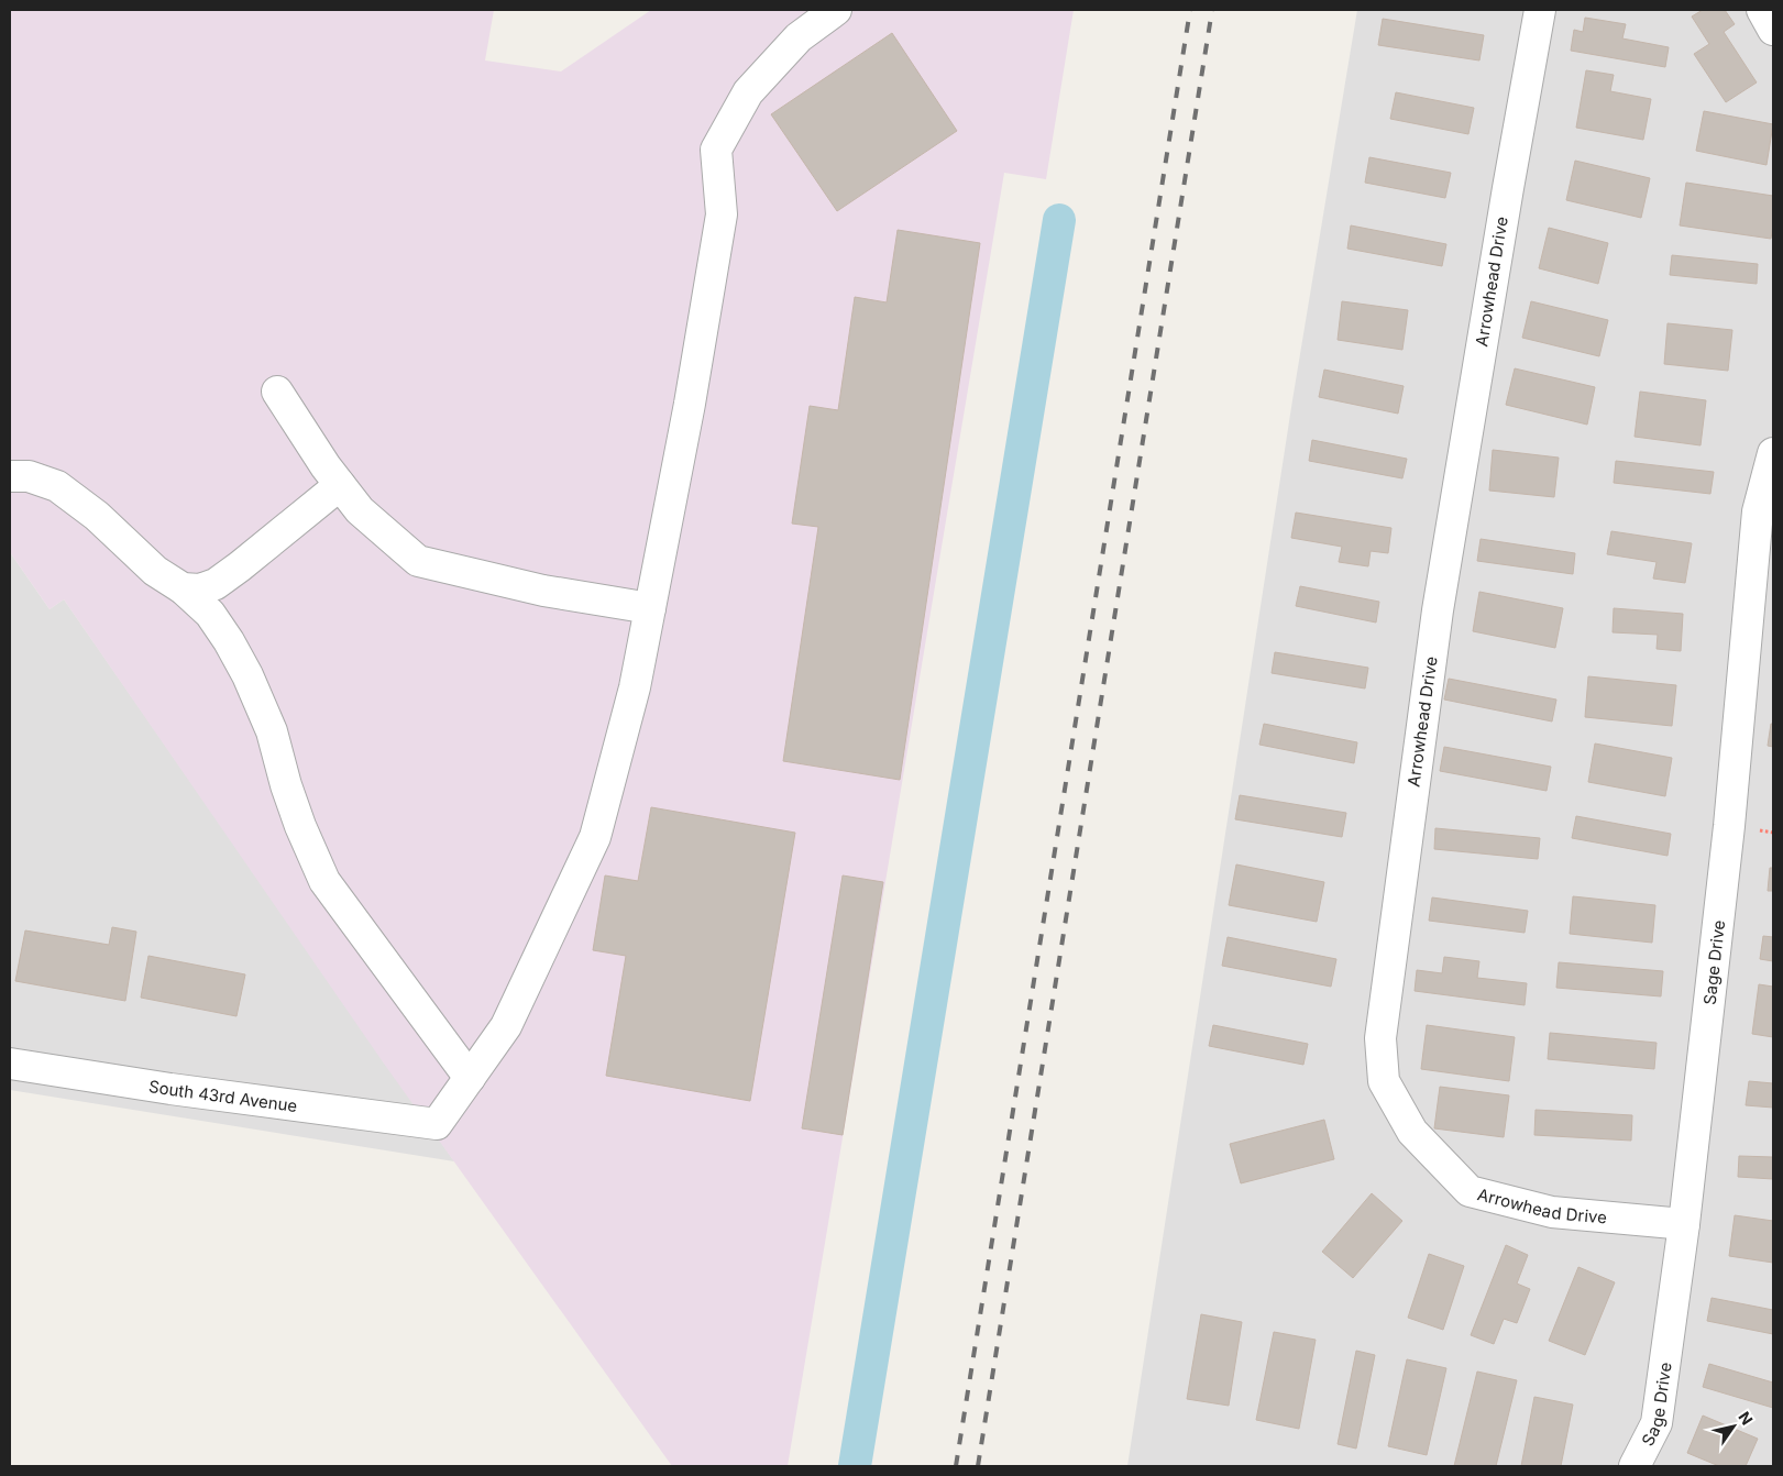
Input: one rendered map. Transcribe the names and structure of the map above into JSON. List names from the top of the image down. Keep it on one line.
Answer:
{"streets":{"street":["Arrowhead Drive","Sage Drive","South 43rd Avenue"]},"crossings":[["Arrowhead Drive","Sage Drive"]],"north":"top right"}
